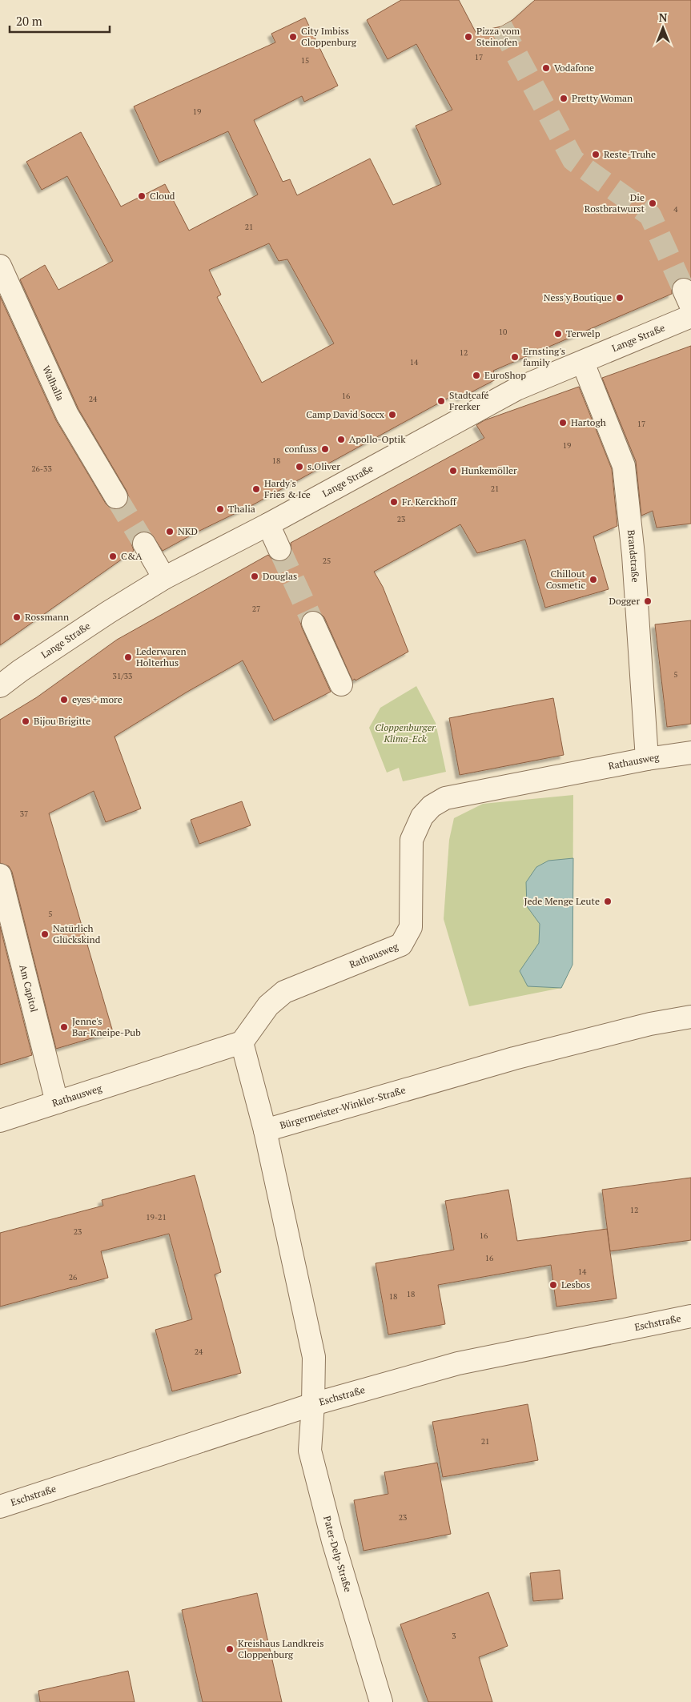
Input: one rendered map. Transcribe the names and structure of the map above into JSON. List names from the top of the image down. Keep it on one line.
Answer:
{"streets":{"street":["Lange Straße","Walhalla","Brandstraße","Rathausweg","Am Capitol","Bürgermeister-Winkler-Straße","Eschstraße","Pater-Delp-Straße"]},"crossings":[["Lange Straße","Brandstraße"],["Brandstraße","Rathausweg"],["Rathausweg","Am Capitol"],["Eschstraße","Pater-Delp-Straße"]],"parks":["Cloppenburger Klima-Eck"],"places":["City Imbiss Cloppenburg","Pizza vom Steinofen","Vodafone","Pretty Woman","Reste-Truhe","Cloud","Die Rostbratwurst","Ness'y Boutique","Terwelp","Ernsting's family","EuroShop","Stadtcafé Frerker","Camp David Soccx","Hartogh","Apollo-Optik","confuss","s.Oliver","Hunkemöller","Hardy's Fries & Ice","Fr. Kerckhoff","Thalia","NKD","C&A","Douglas","Chillout Cosmetic","Dogger","Rossmann","Lederwaren Holterhus","eyes + more","Bijou Brigitte","Jede Menge Leute","Natürlich Glückskind","Jenne's Bar-Kneipe-Pub","Lesbos","Kreishaus Landkreis Cloppenburg"],"house_numbers":["17","15","19","4","21","10","12","14","16","24","17","19","18","26-33","21","23","25","27","5","31/33","37","5","12","19-21","23","16","16","14","26","18","18","24","21","23","3"],"scale_bar":"20 m","north":"top"}
